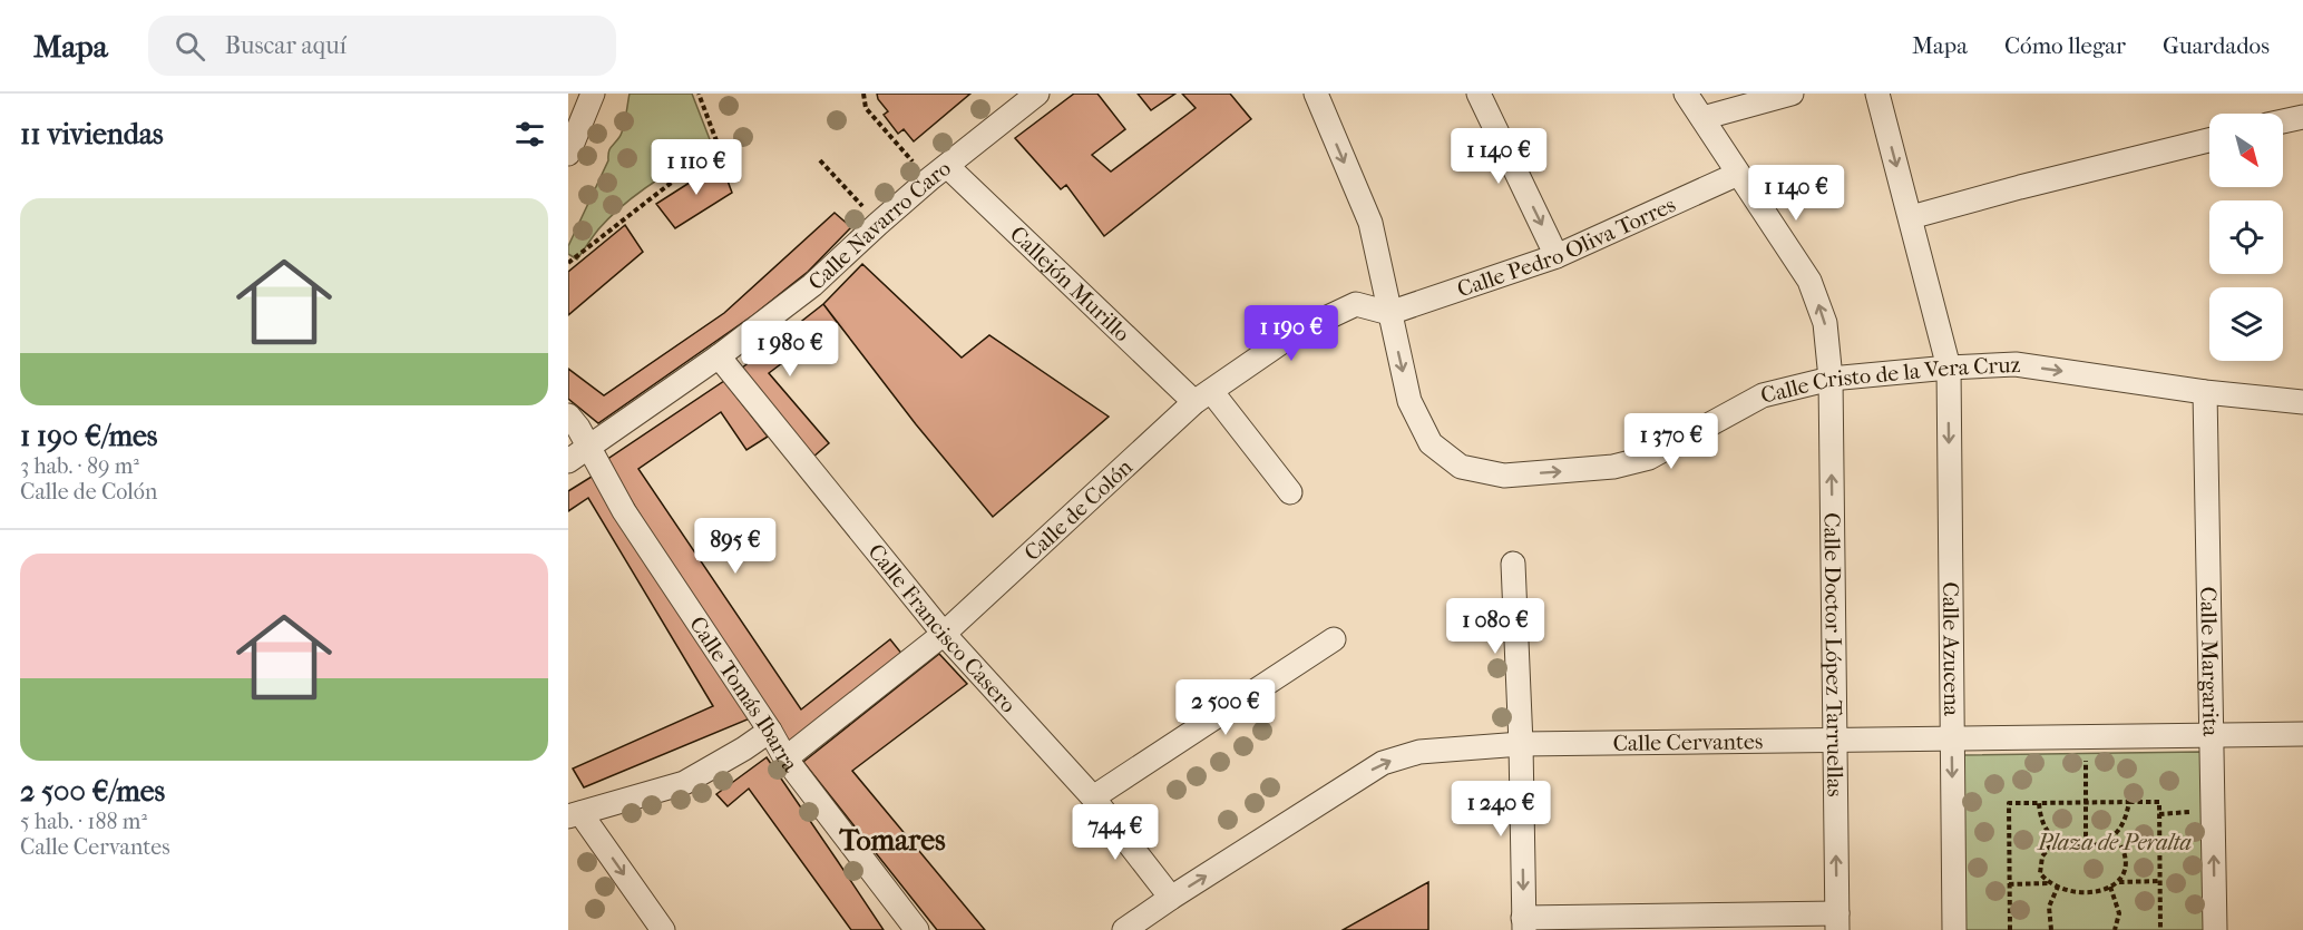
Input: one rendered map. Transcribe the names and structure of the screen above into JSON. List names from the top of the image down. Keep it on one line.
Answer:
{"streets":{"street":["Calle Navarro Caro","Calle Pedro Oliva Torres","Callejón Murillo","Calle Cristo de la Vera Cruz","Calle de Colón","Calle Francisco Casero","Calle Azucena","Calle Doctor López Tarruellas","Calle Margarita","Calle Tomás Ibarra","Calle Cervantes"]},"crossings":[["Calle Navarro Caro","Callejón Murillo"],["Calle Navarro Caro","Calle Francisco Casero"],["Calle Navarro Caro","Calle Tomás Ibarra"],["Calle Pedro Oliva Torres","Calle Cristo de la Vera Cruz"],["Calle Pedro Oliva Torres","Calle de Colón"],["Calle Pedro Oliva Torres","Calle Doctor López Tarruellas"],["Callejón Murillo","Calle de Colón"],["Calle Cristo de la Vera Cruz","Calle de Colón"],["Calle Cristo de la Vera Cruz","Calle Azucena"],["Calle Cristo de la Vera Cruz","Calle Doctor López Tarruellas"],["Calle Cristo de la Vera Cruz","Calle Margarita"],["Calle de Colón","Calle Francisco Casero"],["Calle de Colón","Calle Tomás Ibarra"],["Calle Francisco Casero","Calle Cervantes"],["Calle Azucena","Calle Cervantes"],["Calle Doctor López Tarruellas","Calle Cervantes"],["Calle Margarita","Calle Cervantes"]],"one_way":["Calle Azucena","Calle Doctor López Tarruellas","Calle Margarita"],"districts":["Tomares"],"parks":["Plaza de Peralta"],"north":"bottom right","page":{"header":"Mapa","search":"Buscar aquí","nav":["Mapa","Cómo llegar","Guardados"],"heading":"11 viviendas","price":["1 140 €","1 110 €","1 140 €","1 190 €","1 980 €","1 370 €","895 €","1 080 €","2 500 €","1 240 €","744 €"],"list":[{"name":"1 190 €/mes","note":"3 hab. · 89 m² · Calle de Colón"},{"name":"2 500 €/mes","note":"5 hab. · 188 m² · Calle Cervantes"}]}}
